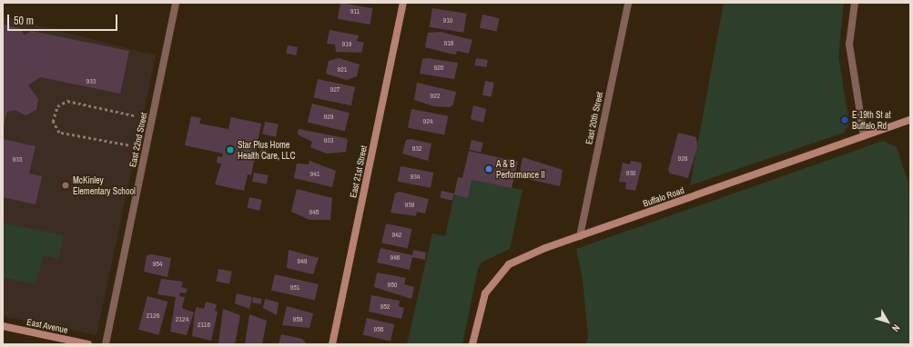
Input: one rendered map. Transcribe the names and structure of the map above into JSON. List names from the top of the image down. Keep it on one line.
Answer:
{"streets":{"main road":["East 21st Street","Buffalo Road","East Avenue"],"street":["East 20th Street","East 22nd Street"]},"crossings":[["East 20th Street","Buffalo Road"]],"places":["E 19th St at Buffalo Rd","Star Plus Home Health Care, LLC","A & B Performance II","McKinley Elementary School"],"house_numbers":["911","910","916","919","920","921","933","927","922","929","924","933","932","928","933","930","941","934","938","945","942","946","949","954","950","951","952","2126","2124","959","2116","956"],"scale_bar":"50 m","north":"bottom right"}
